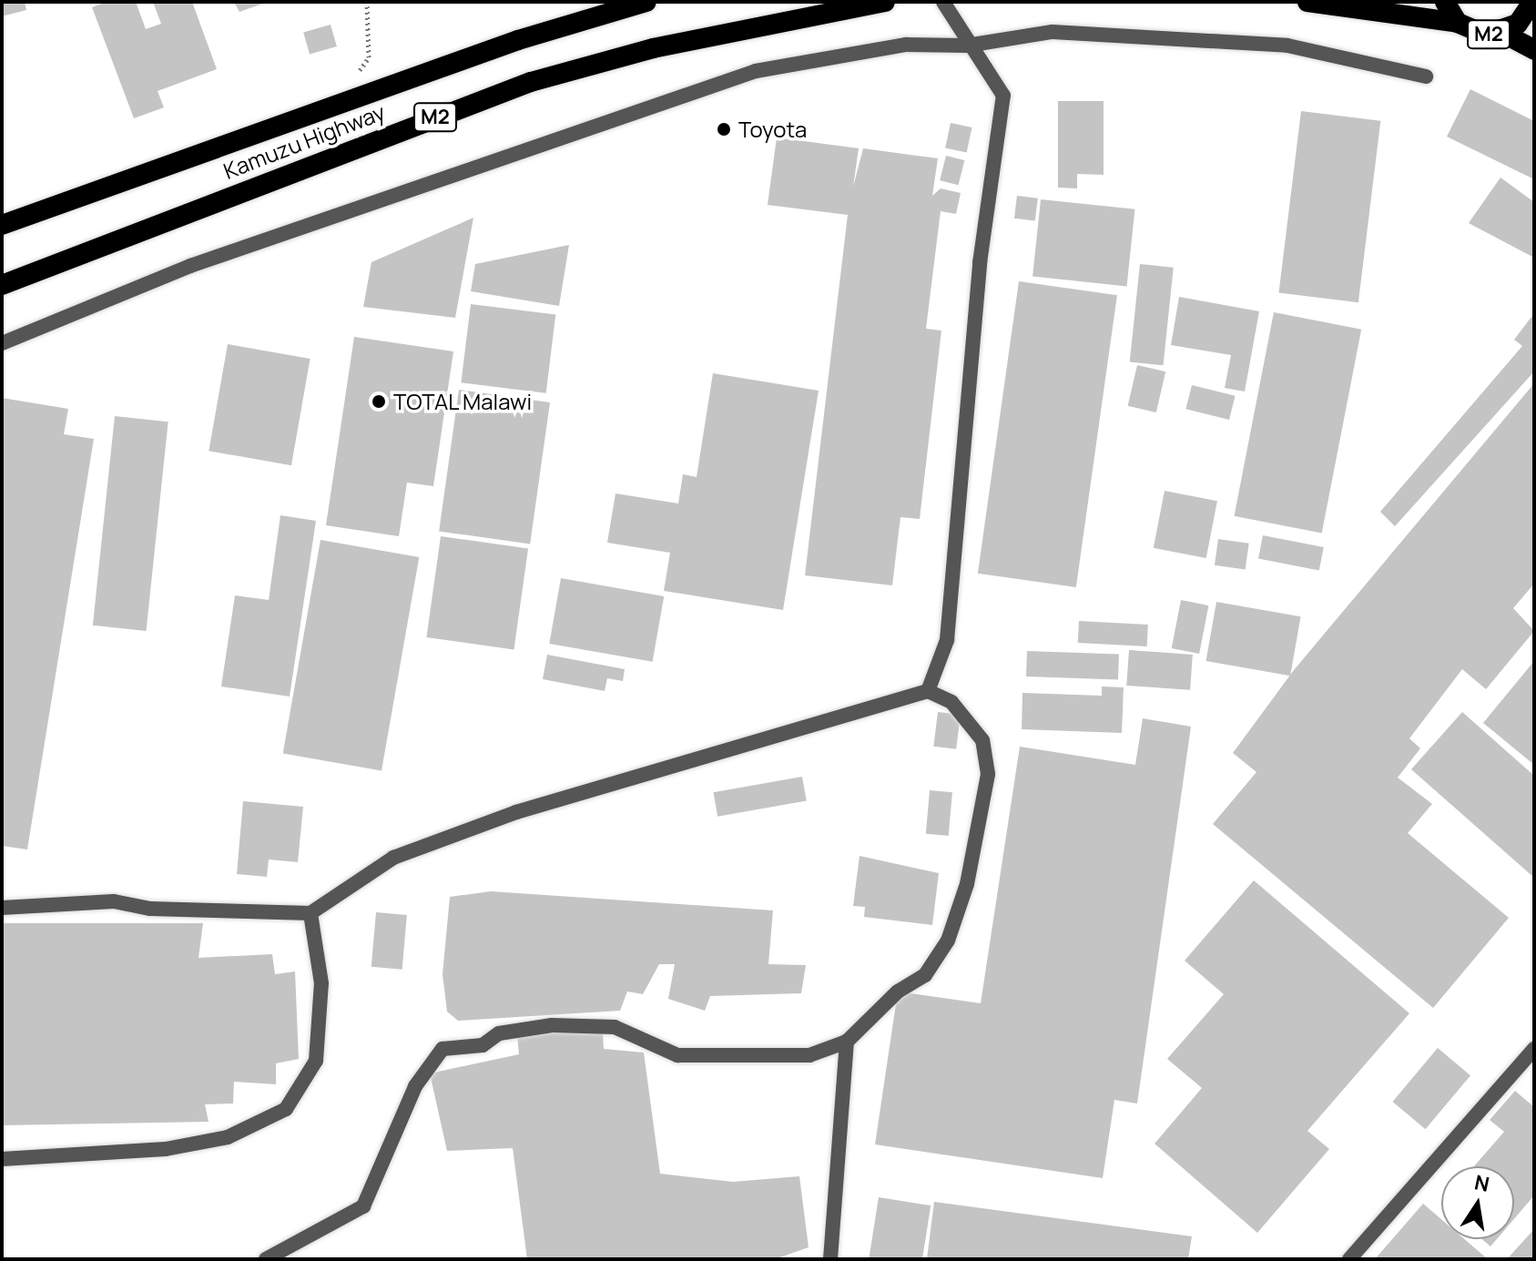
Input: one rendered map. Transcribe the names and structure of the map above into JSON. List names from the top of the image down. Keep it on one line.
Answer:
{"streets":{"highway":["M2","Kamuzu Highway"]},"places":["Toyota","TOTAL Malawi"],"north":"top"}
